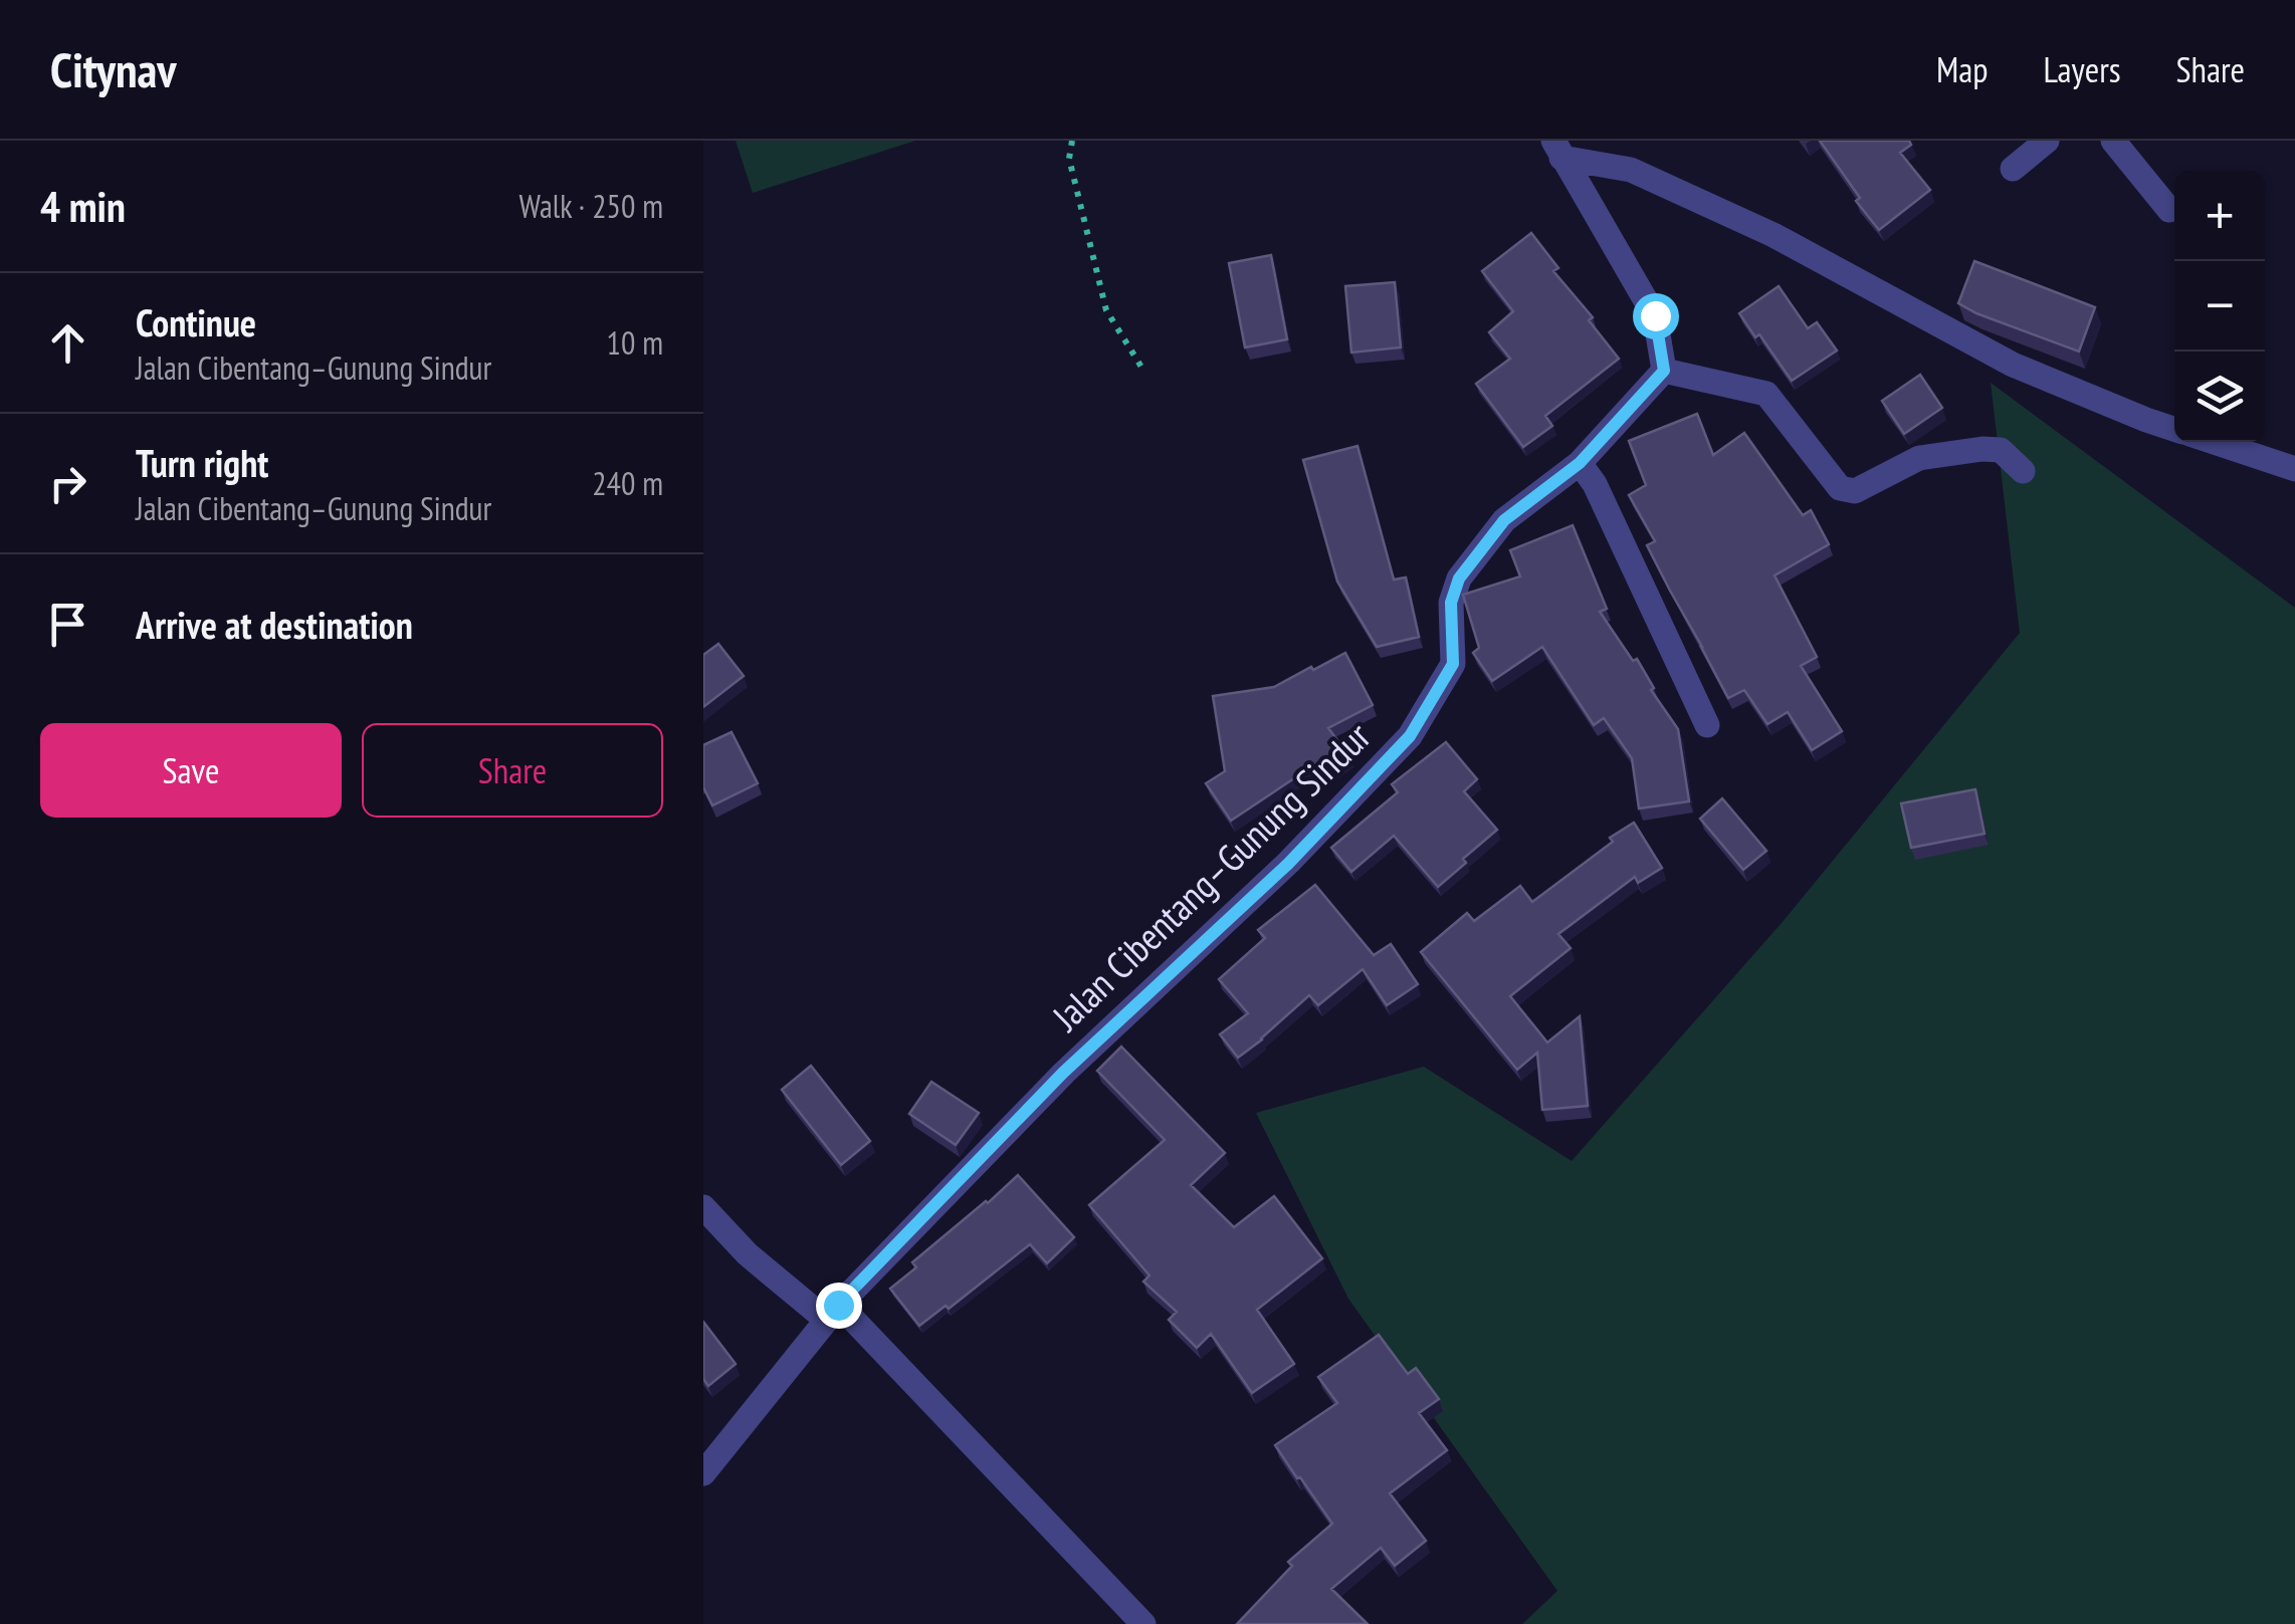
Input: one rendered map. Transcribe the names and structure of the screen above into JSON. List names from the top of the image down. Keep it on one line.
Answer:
{"streets":{"street":["Jalan Cibentang–Gunung Sindur"]},"page":{"header":"Citynav","nav":["Map","Layers","Share"],"heading":["4 min","Walk · 250 m"],"map_buttons":["+","−"],"list":[["Continue","Jalan Cibentang–Gunung Sindur","10 m"],["Turn right","Jalan Cibentang–Gunung Sindur","240 m"],"Arrive at destination"],"buttons":["Save","Share"]}}
